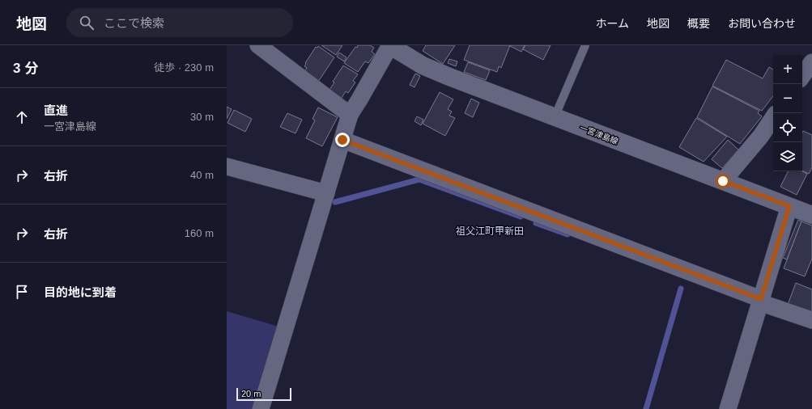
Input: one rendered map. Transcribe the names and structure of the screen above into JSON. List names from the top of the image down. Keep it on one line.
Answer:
{"streets":{"main road":["一宮津島線"]},"districts":["祖父江町甲新田"],"scale_bar":"20 m","page":{"header":"地図","search":"ここで検索","nav":["ホーム","地図","概要","お問い合わせ"],"heading":["3 分","徒歩 · 230 m"],"map_buttons":["+","−"],"list":[["直進","一宮津島線","30 m"],["右折","40 m"],["右折","160 m"],"目的地に到着"],"scale":"20 m"}}
